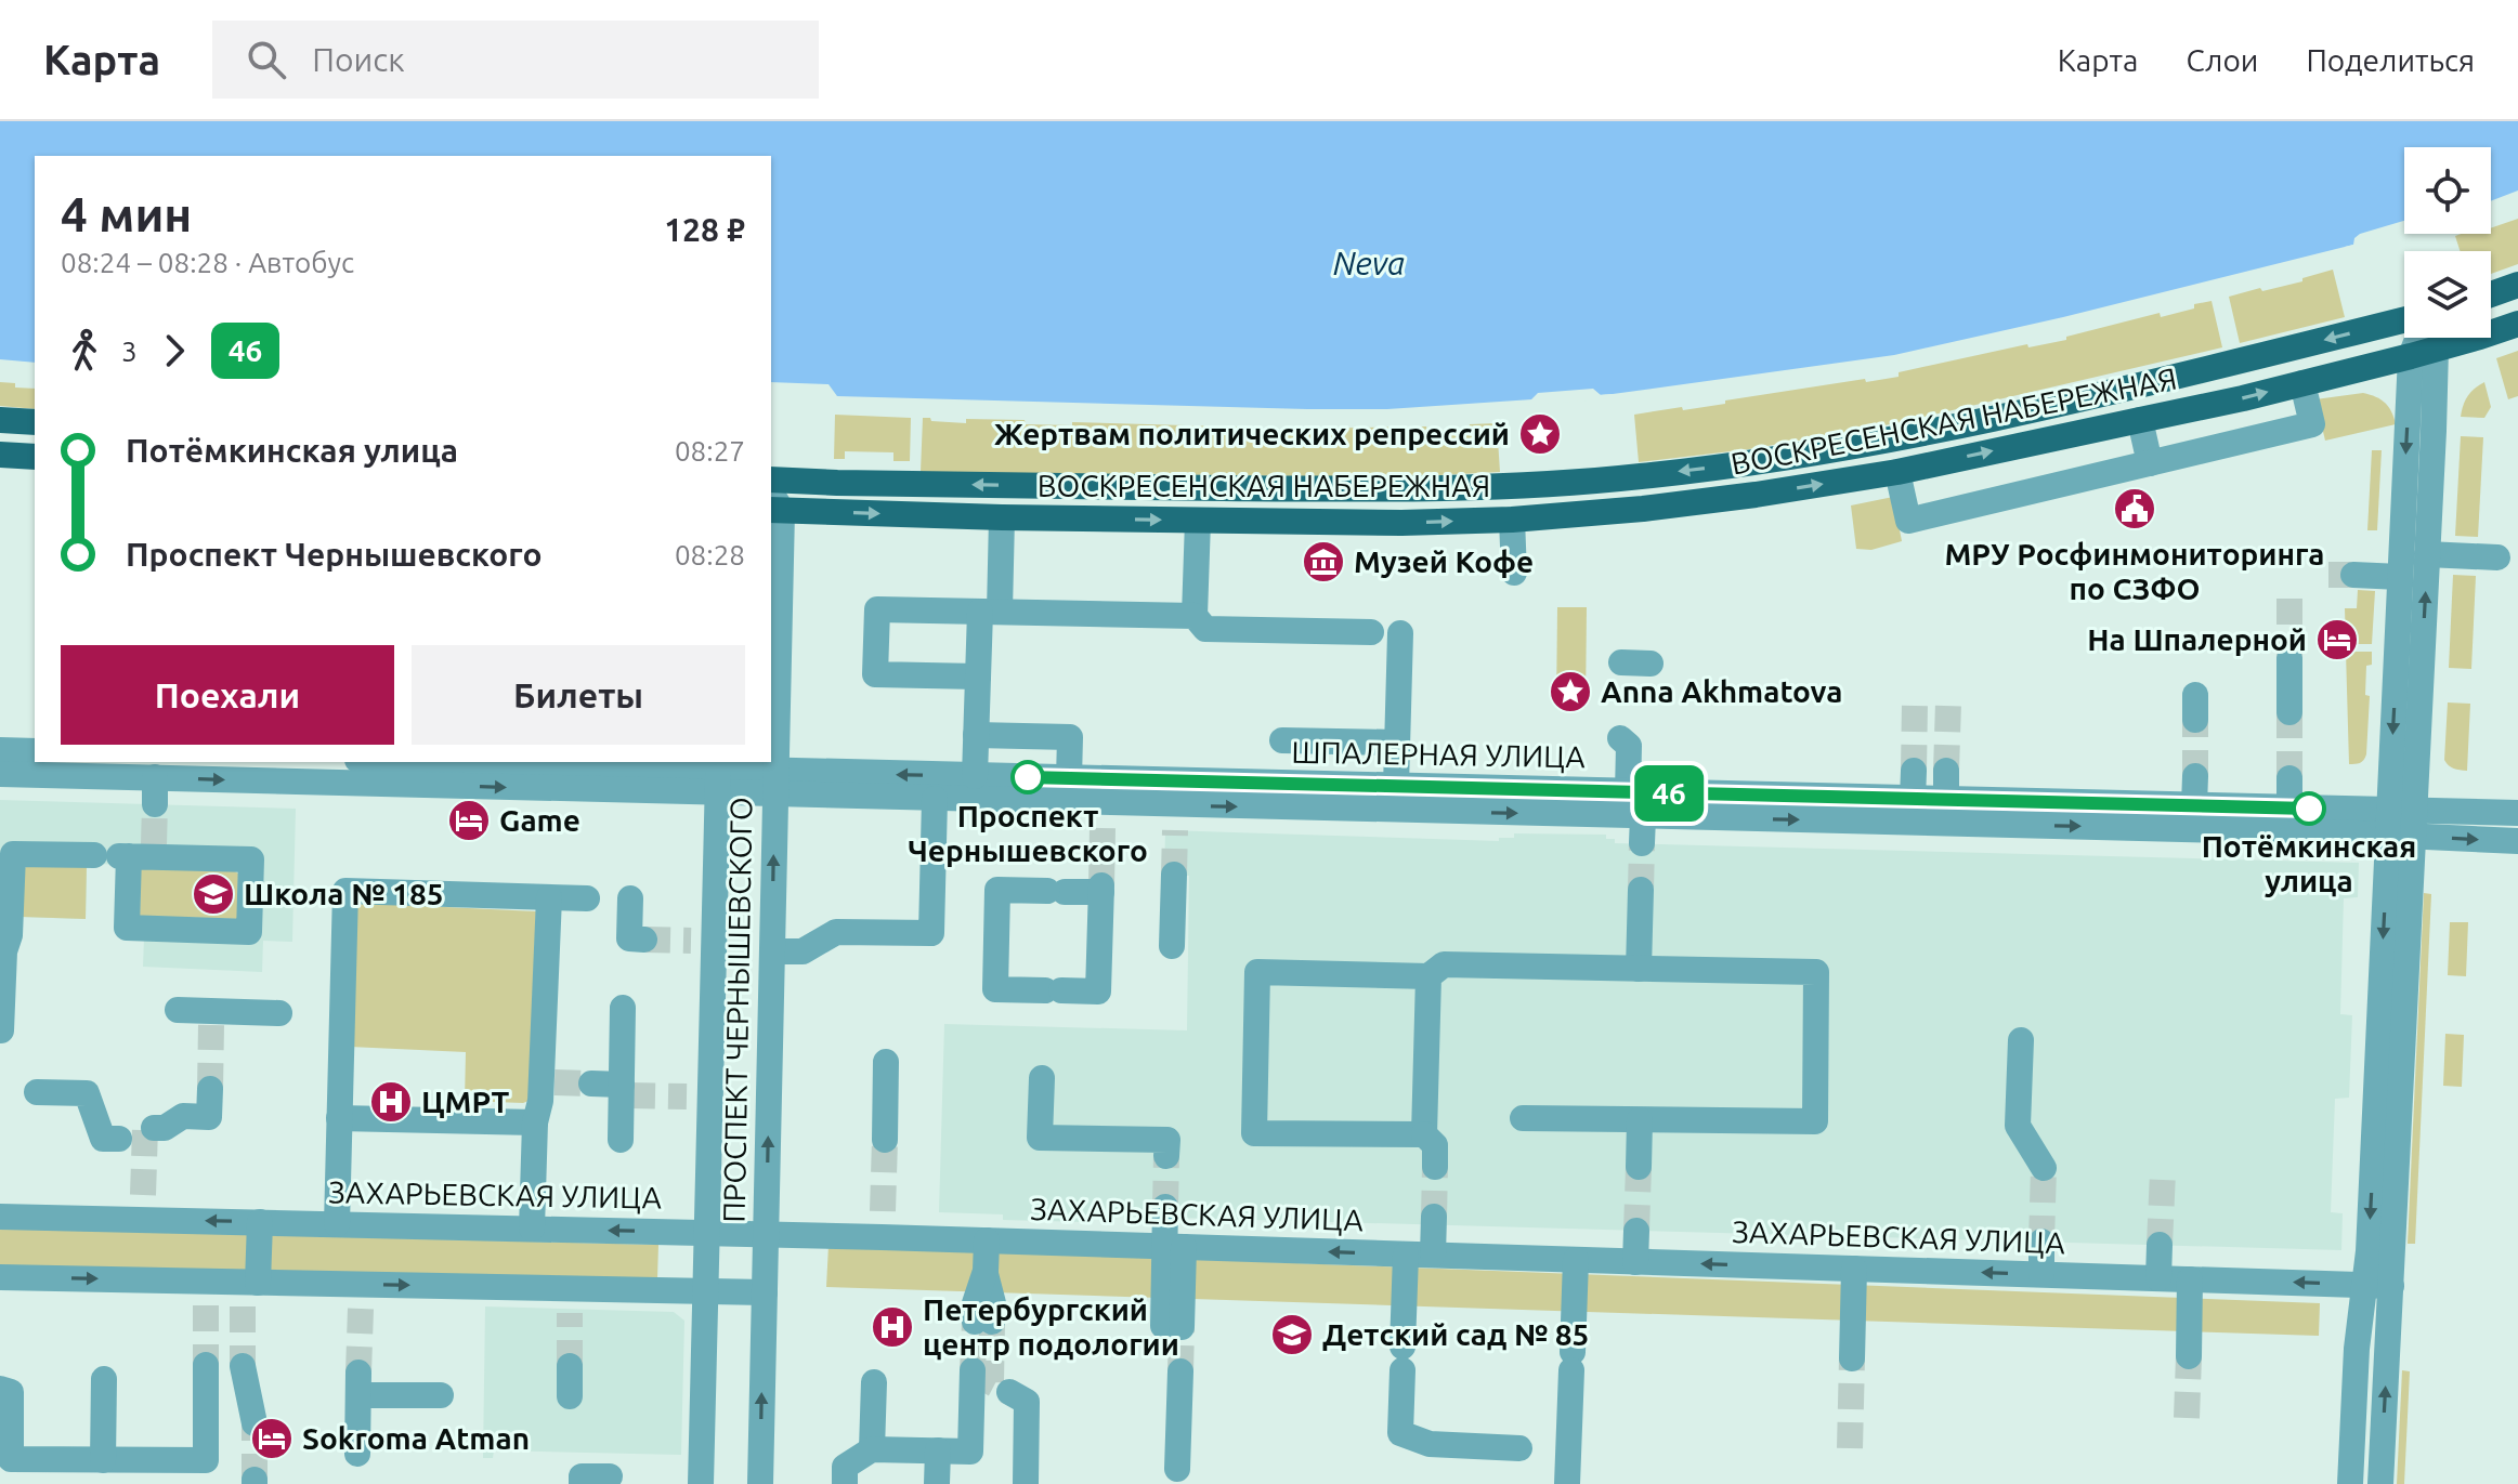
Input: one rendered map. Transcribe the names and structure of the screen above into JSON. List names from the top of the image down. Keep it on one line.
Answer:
{"streets":{"main road":["ВОСКРЕСЕНСКАЯ НАБЕРЕЖНАЯ"],"street":["ШПАЛЕРНАЯ УЛИЦА","ПРОСПЕКТ ЧЕРНЫШЕВСКОГО","ЗАХАРЬЕВСКАЯ УЛИЦА"]},"crossings":[["ВОСКРЕСЕНСКАЯ НАБЕРЕЖНАЯ","ПРОСПЕКТ ЧЕРНЫШЕВСКОГО"],["ШПАЛЕРНАЯ УЛИЦА","ПРОСПЕКТ ЧЕРНЫШЕВСКОГО"],["ПРОСПЕКТ ЧЕРНЫШЕВСКОГО","ЗАХАРЬЕВСКАЯ УЛИЦА"]],"water":["Neva"],"places":{"place":["Жертвам политических репрессий","Anna Akhmatova"],"public building":["МРУ Росфинмониторинга по СЗФО"],"museum":["Музей Кофе"],"hotel":["На Шпалерной","Game","Sokroma Atman"],"other":["Проспект Чернышевского","Потёмкинская улица"],"school or university":["Школа № 185","Детский сад № 85"],"hospital":["ЦМРТ","Петербургский центр подологии"]},"lines":["bus line 46"],"page":{"header":"Карта","search":"Поиск","nav":["Карта","Слои","Поделиться"],"on_map":"46","heading":["4 мин","08:24 – 08:28 · Автобус","128 ₽"],"legs":["3","46"],"list":[{"name":"Потёмкинская улица","value":"08:27"},{"name":"Проспект Чернышевского","value":"08:28"}],"buttons":["Поехали","Билеты"]}}
